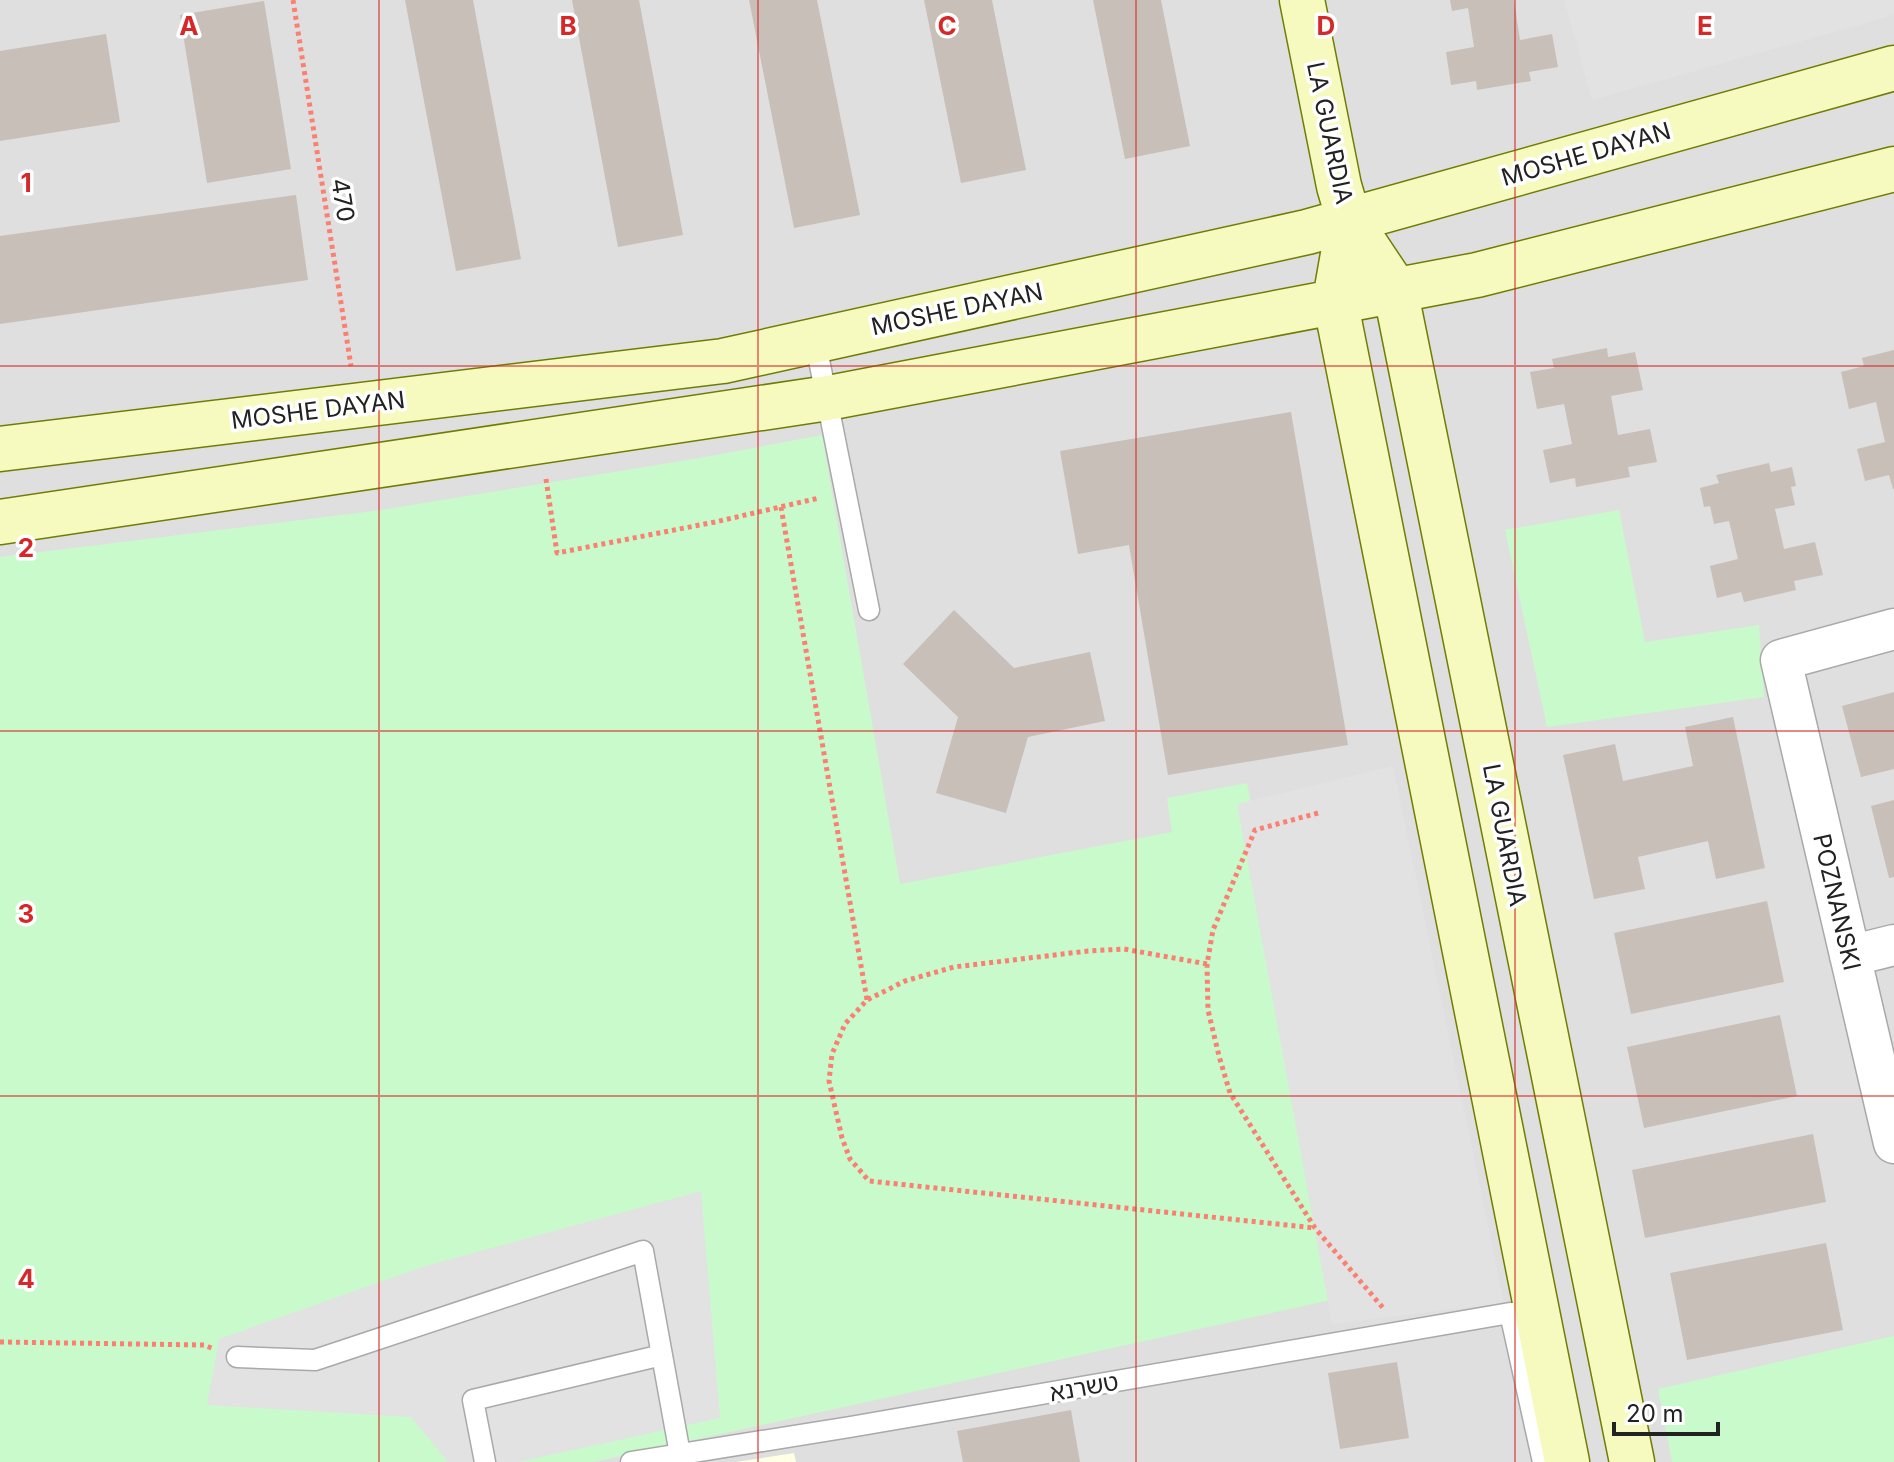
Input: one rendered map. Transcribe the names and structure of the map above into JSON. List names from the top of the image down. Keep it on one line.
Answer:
{"streets":{"street":["LA GUARDIA","MOSHE DAYAN","POZNANSKI"],"lane":["טשרנא"],"path":["470"]},"crossings":[["LA GUARDIA","MOSHE DAYAN"],["LA GUARDIA","טשרנא"],["MOSHE DAYAN","470"]],"scale_bar":"20 m","grid":{"columns":["A","B","C","D","E"],"rows":["1","2","3","4"]}}
